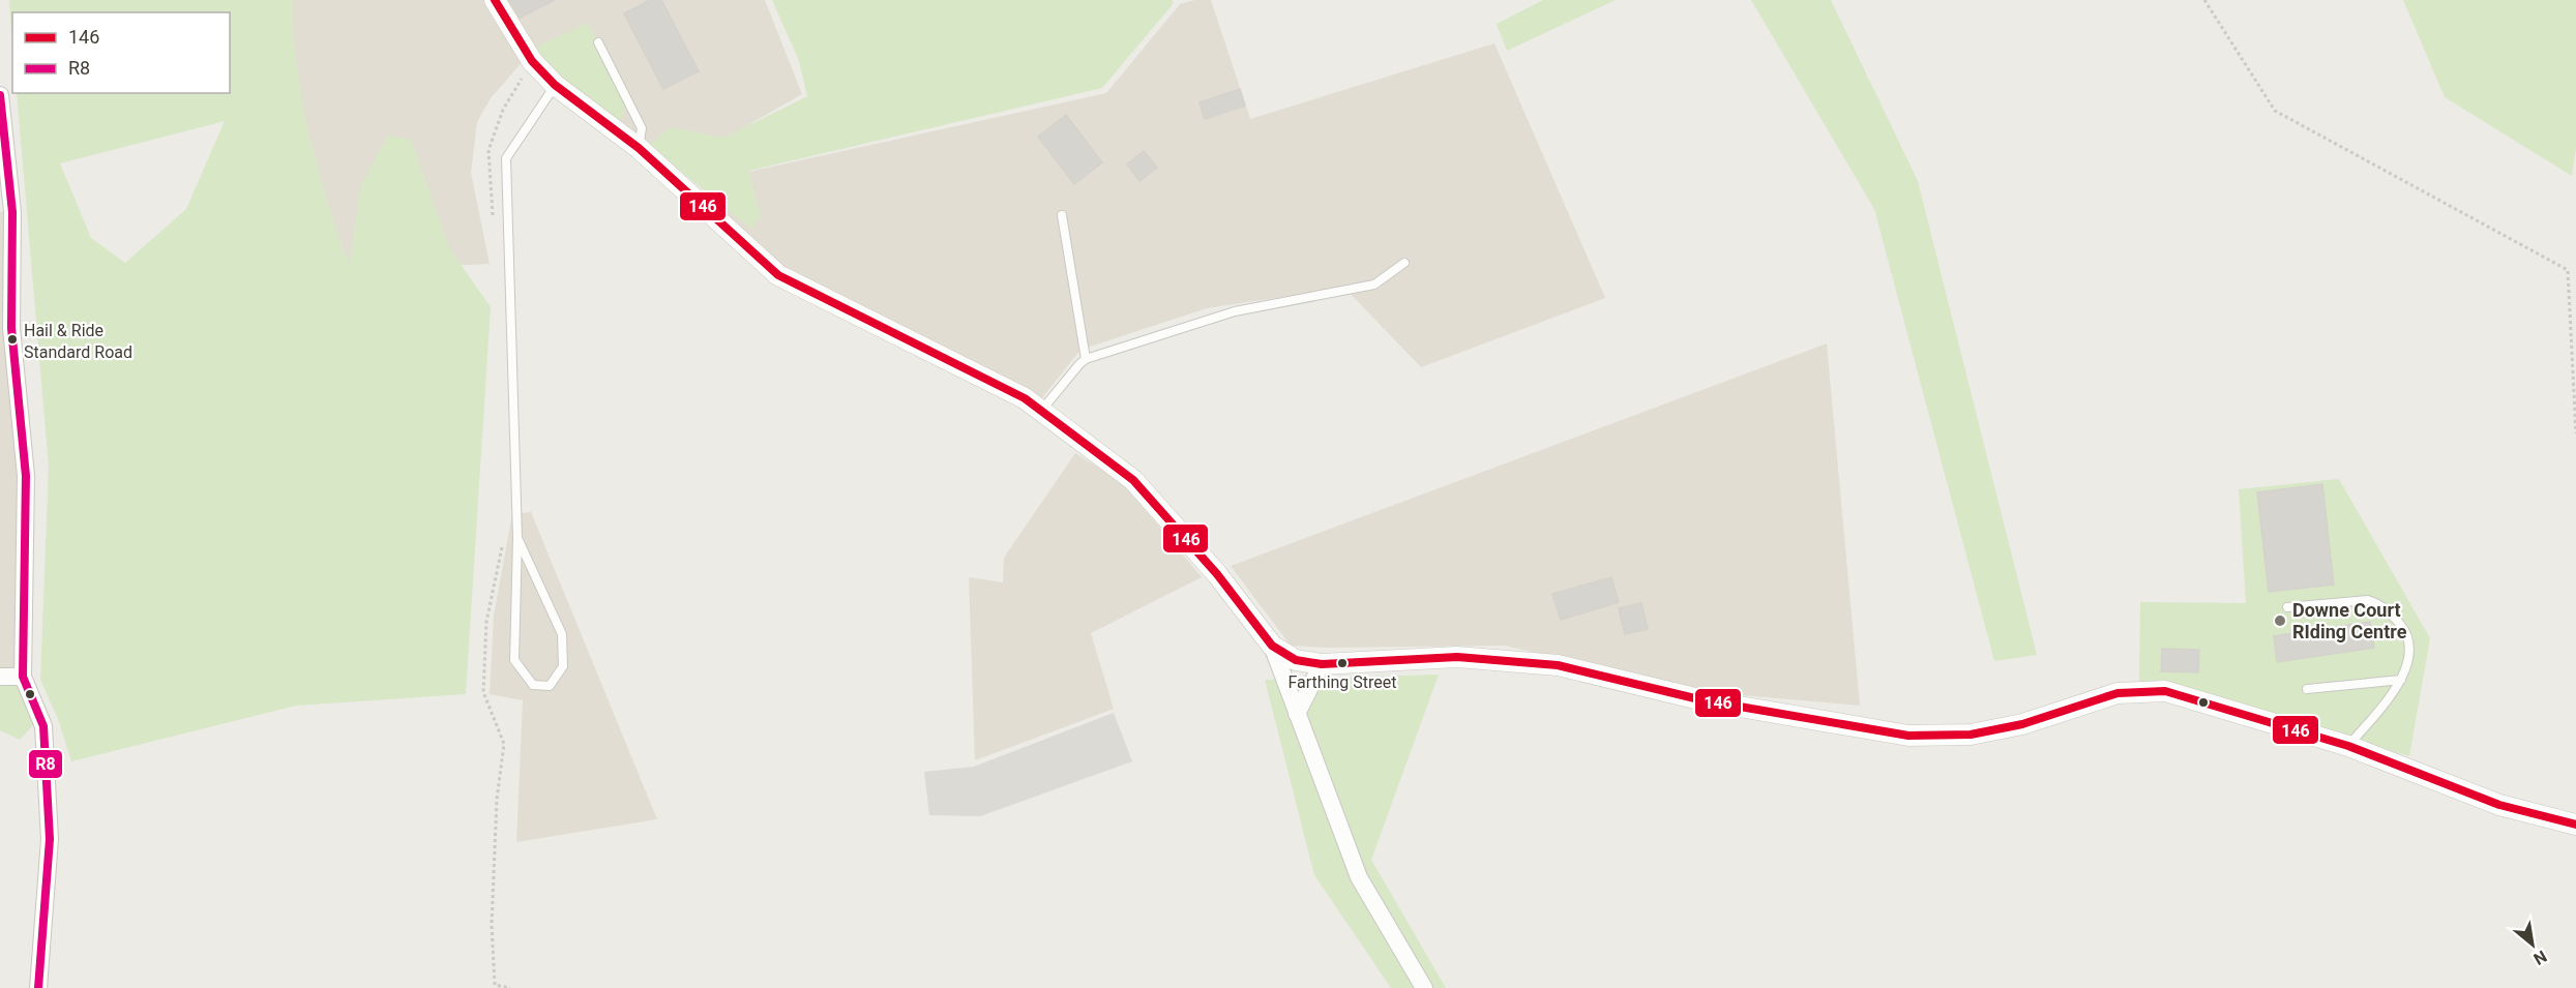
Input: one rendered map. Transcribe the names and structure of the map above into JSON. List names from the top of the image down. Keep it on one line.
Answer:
{"places":["Hail & Ride Standard Road","Downe Court RIding Centre","Farthing Street"],"lines":["transit line 146","transit line R8"],"legend":["146","R8"],"north":"bottom right"}
